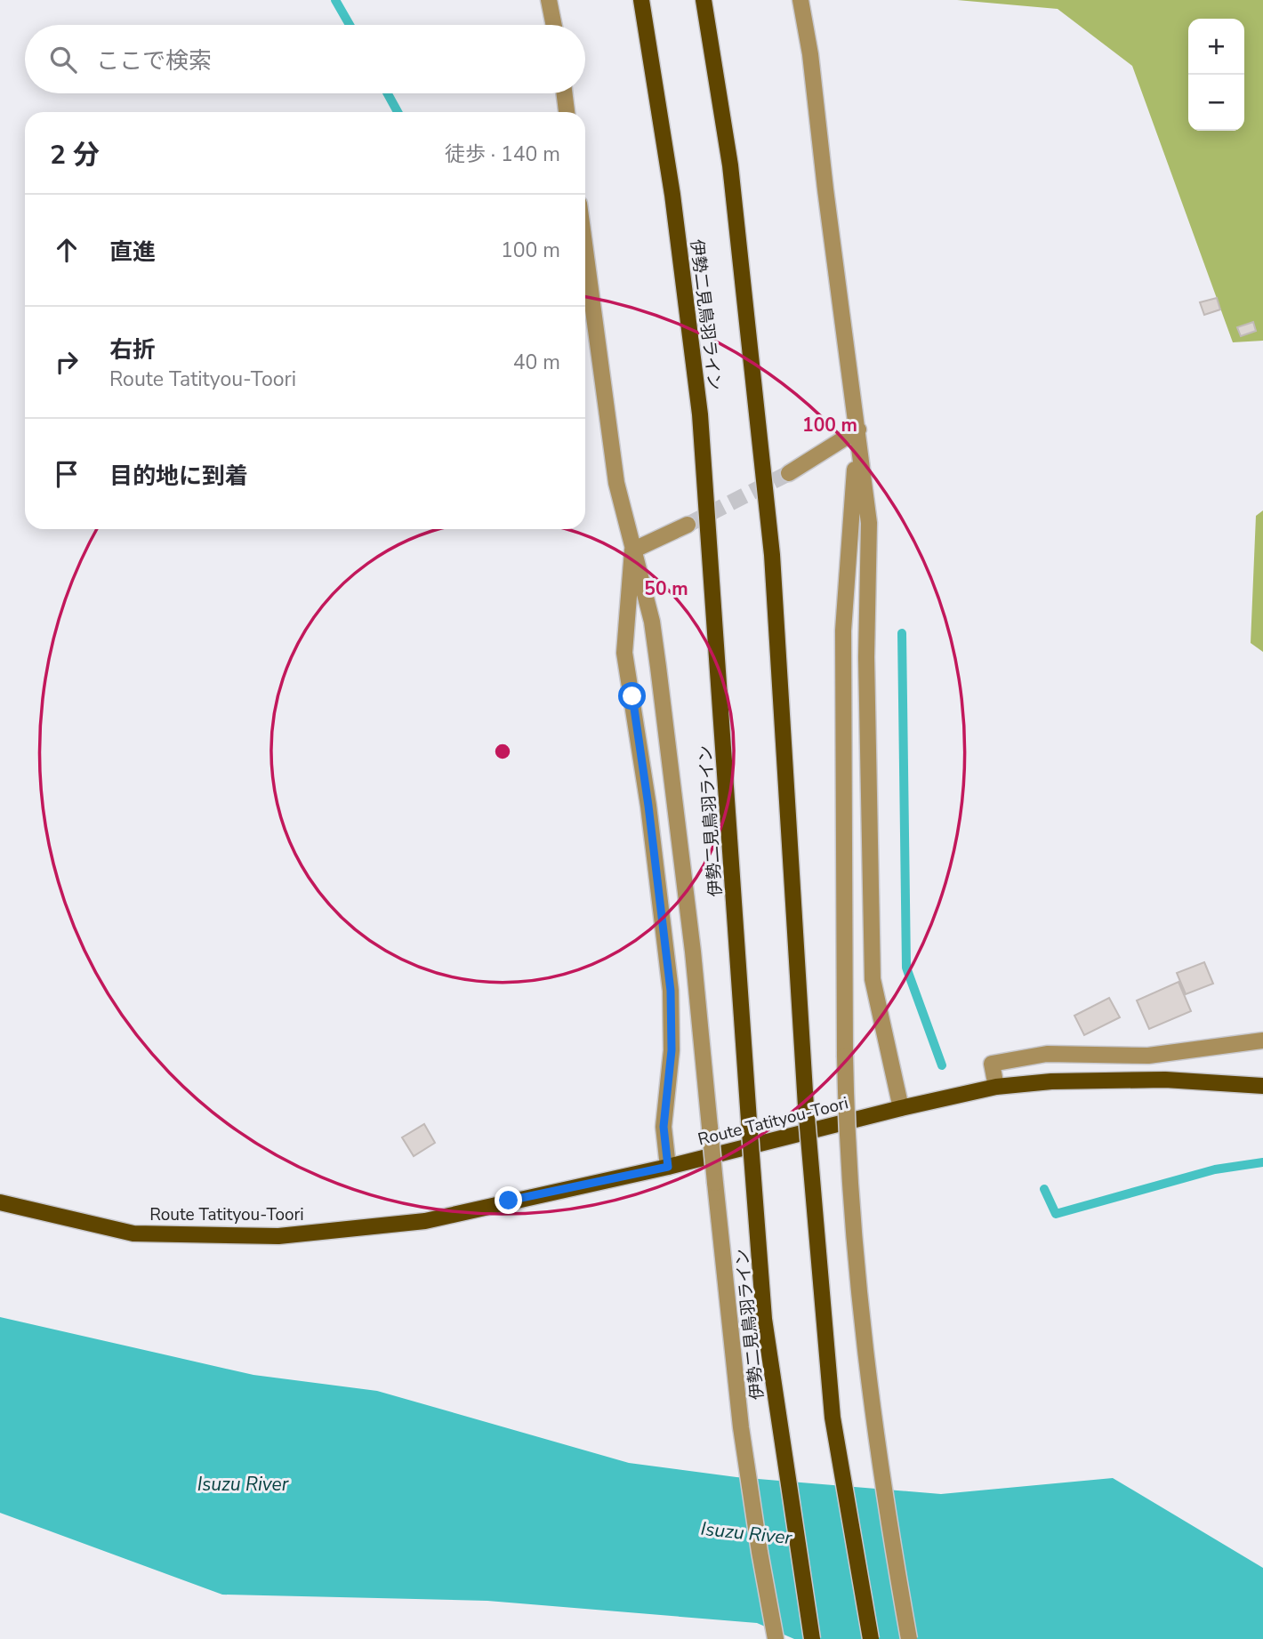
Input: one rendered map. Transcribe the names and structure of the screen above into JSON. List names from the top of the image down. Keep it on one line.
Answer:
{"streets":{"main road":["伊勢二見鳥羽ライン","Route Tatityou-Toori"]},"water":["Isuzu River"],"page":{"map_buttons":["+","−"],"search":"ここで検索","heading":["2 分","徒歩 · 140 m"],"list":[["直進","100 m"],["右折","Route Tatityou-Toori","40 m"],"目的地に到着"]},"rings":["100 m","50 m"]}
